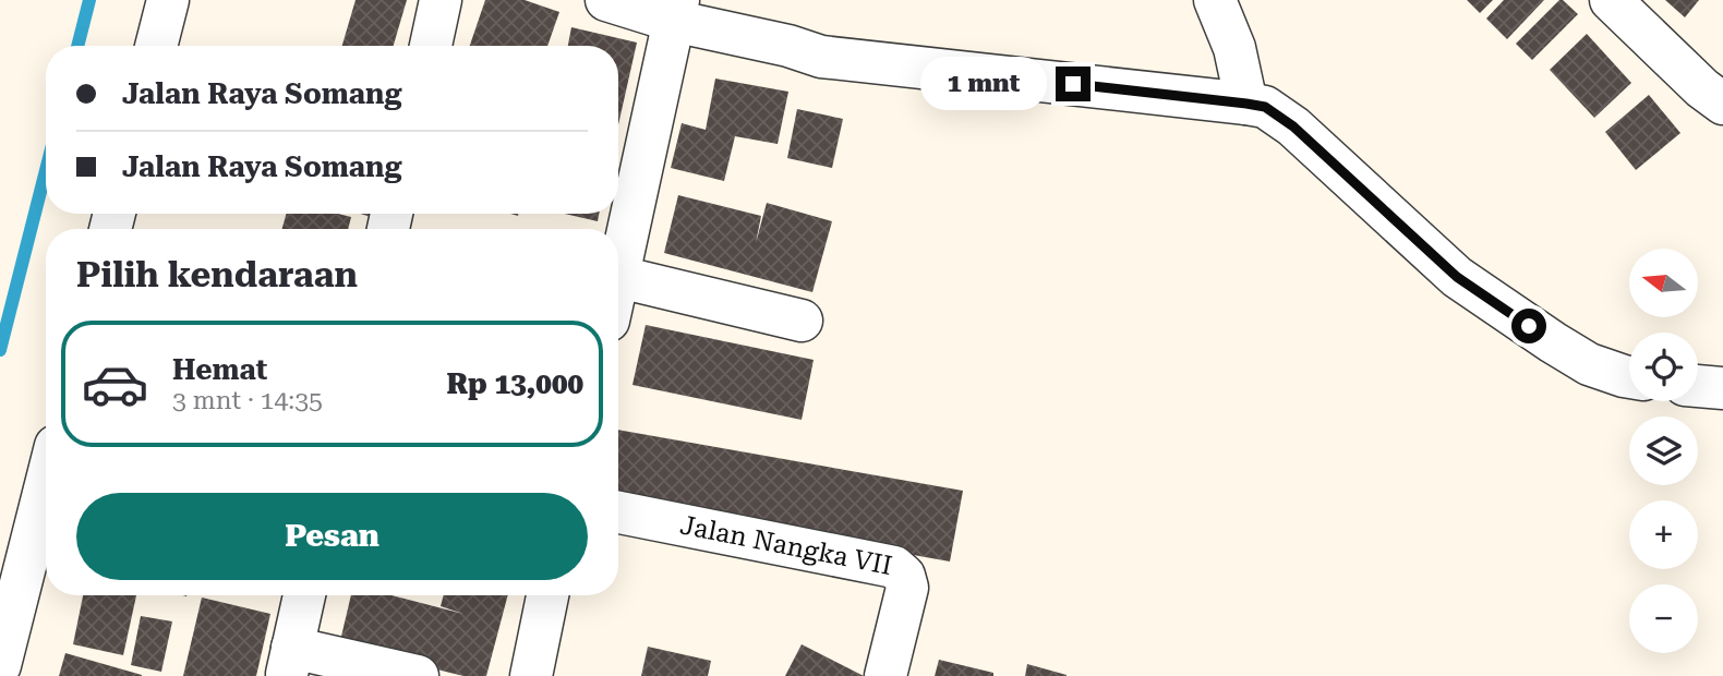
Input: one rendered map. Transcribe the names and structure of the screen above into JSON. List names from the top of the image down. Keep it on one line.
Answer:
{"streets":{"street":["Jalan Nangka VII"]},"north":"left","page":{"banner":["Jalan Raya Somang","Jalan Raya Somang"],"bubble":"1 mnt","heading":"Pilih kendaraan","map_buttons":["+","−"],"list":[{"name":"Hemat","note":"3 mnt · 14:35","value":"Rp 13,000"}],"buttons":"Pesan"}}
